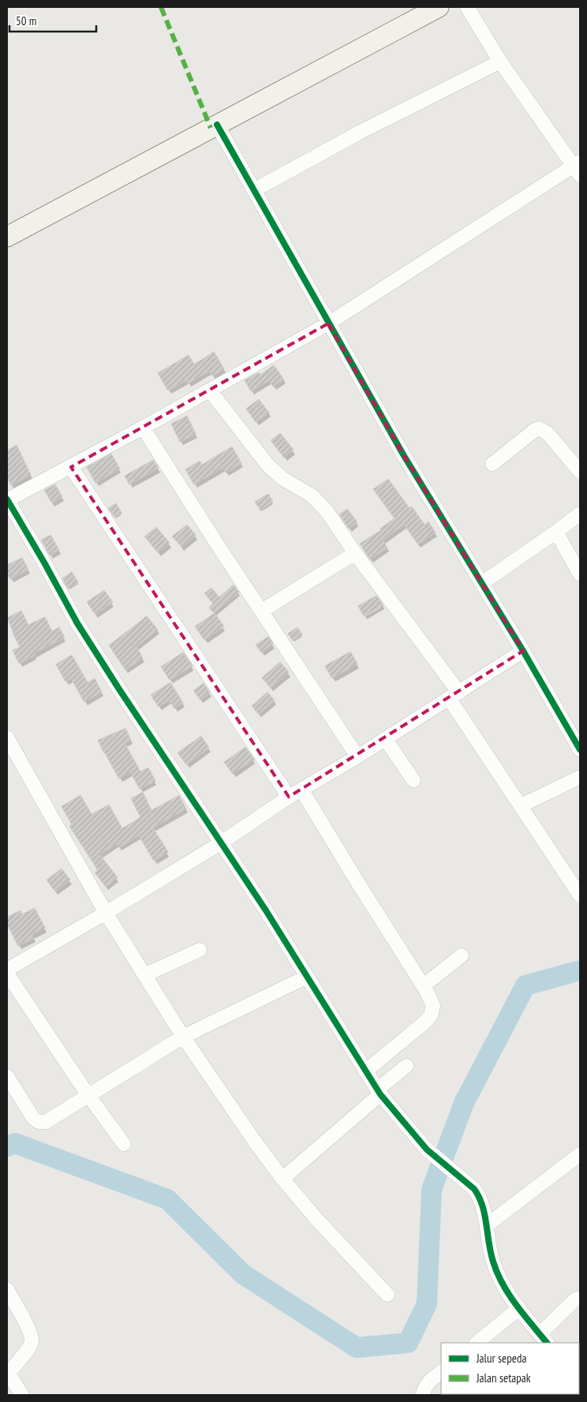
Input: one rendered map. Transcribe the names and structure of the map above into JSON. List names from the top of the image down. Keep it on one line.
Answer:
{"legend":["Jalur sepeda","Jalan setapak"],"scale_bar":"50 m"}
